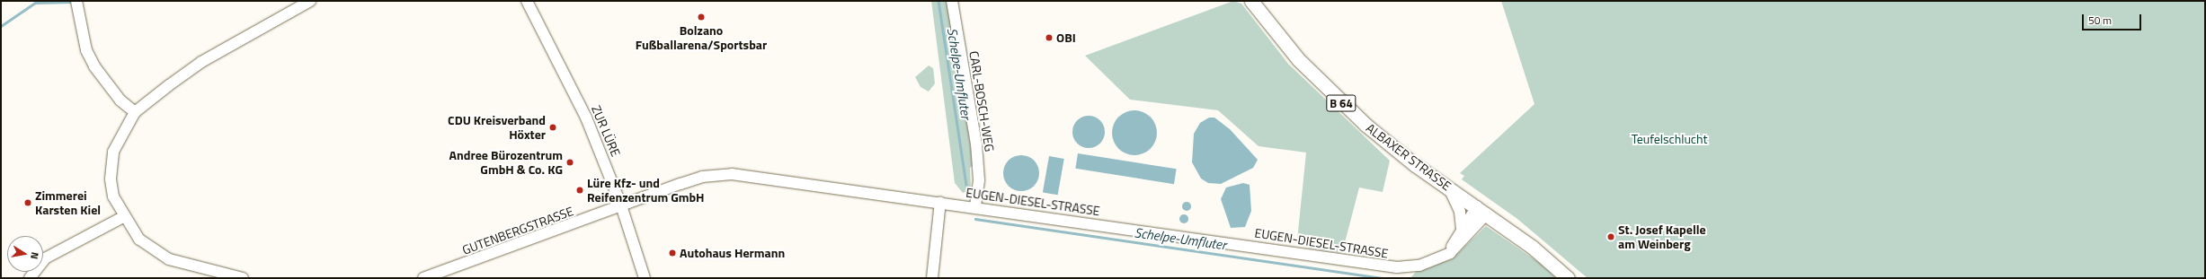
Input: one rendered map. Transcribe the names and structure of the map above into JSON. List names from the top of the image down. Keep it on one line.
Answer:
{"streets":{"main road":["B 64","ALBAXER STRASSE"],"street":["CARL-BOSCH-WEG","ZUR LÜRE","EUGEN-DIESEL-STRASSE","GUTENBERGSTRASSE"]},"crossings":[["CARL-BOSCH-WEG","EUGEN-DIESEL-STRASSE"],["ZUR LÜRE","EUGEN-DIESEL-STRASSE"],["ZUR LÜRE","GUTENBERGSTRASSE"],["ALBAXER STRASSE","EUGEN-DIESEL-STRASSE"],["EUGEN-DIESEL-STRASSE","GUTENBERGSTRASSE"]],"water":["Schelpe-Umfluter"],"parks":["Teufelschlucht"],"places":["Bolzano Fußballarena/Sportsbar","OBI","CDU Kreisverband Höxter","Andree Bürozentrum GmbH & Co. KG","Lüre Kfz- und Reifenzentrum GmbH","Zimmerei Karsten Kiel","St. Josef Kapelle am Weinberg","Autohaus Hermann"],"scale_bar":"50 m","north":"right"}
